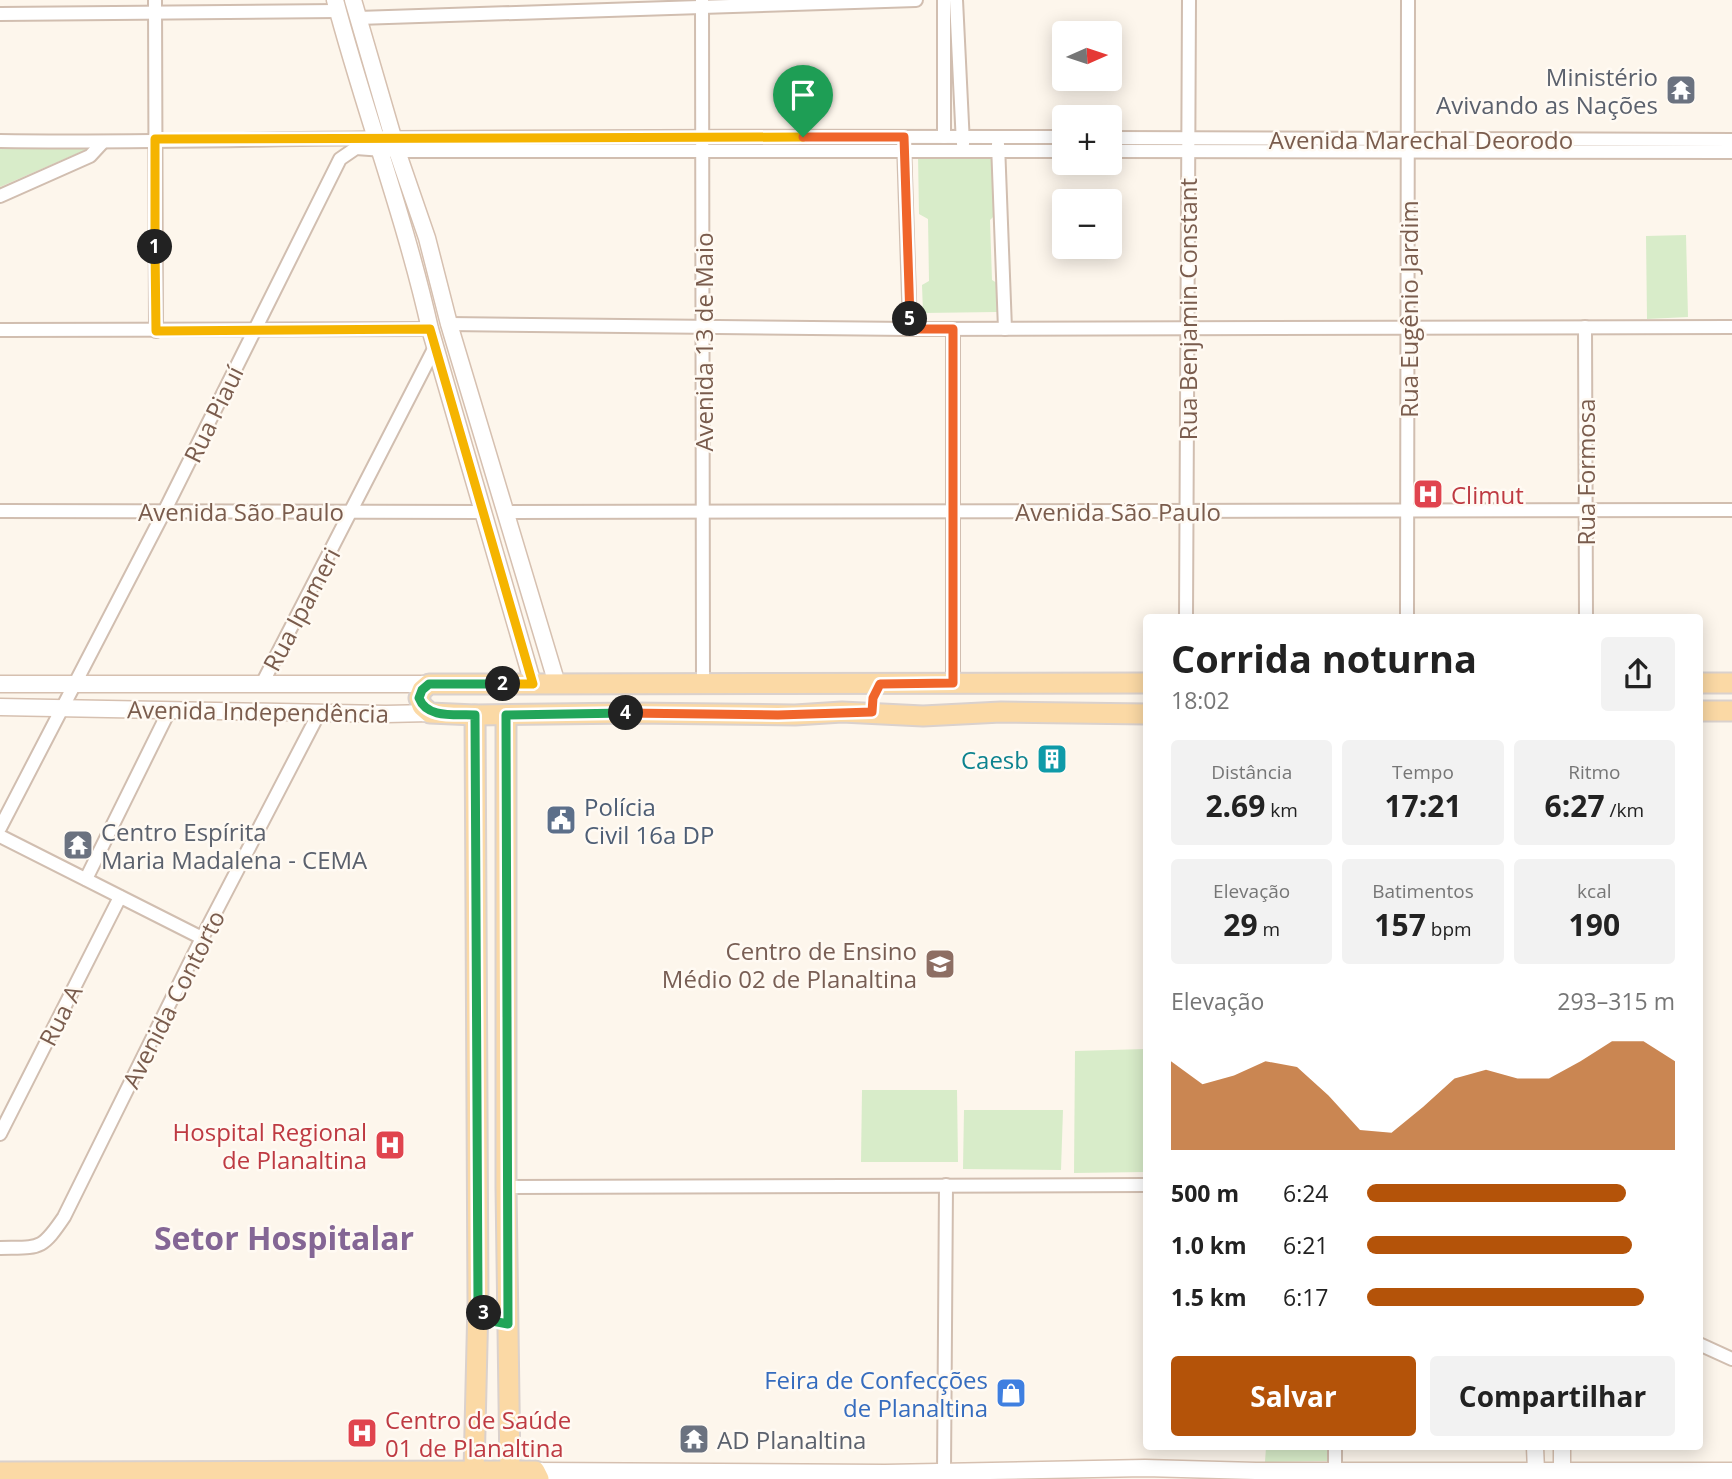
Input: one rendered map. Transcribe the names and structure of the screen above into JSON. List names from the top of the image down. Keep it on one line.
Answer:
{"streets":{"main road":["Avenida Independência"],"street":["Avenida Marechal Deorodo","Rua Benjamin Constant","Rua Eugênio Jardim","Avenida 13 de Maio","Rua Piauí","Rua Formosa","Avenida São Paulo","Rua Ipameri","Avenida Contorto","Rua A"]},"crossings":[["Avenida Marechal Deorodo","Rua Benjamin Constant"],["Avenida Marechal Deorodo","Rua Eugênio Jardim"],["Rua Benjamin Constant","Avenida São Paulo"],["Rua Eugênio Jardim","Avenida São Paulo"],["Avenida 13 de Maio","Avenida São Paulo"],["Avenida 13 de Maio","Avenida Independência"],["Rua Piauí","Avenida São Paulo"],["Rua Piauí","Avenida Independência"],["Rua Formosa","Avenida São Paulo"],["Avenida São Paulo","Rua Ipameri"],["Rua Ipameri","Avenida Independência"],["Avenida Independência","Avenida Contorto"]],"districts":["Setor Hospitalar"],"places":{"temple":["Ministério Avivando as Nações","Centro Espírita Maria Madalena - CEMA","AD Planaltina"],"hospital":["Climut","Hospital Regional de Planaltina","Centro de Saúde 01 de Planaltina"],"building":["Caesb"],"public building":["Polícia Civil 16a DP"],"school or university":["Centro de Ensino Médio 02 de Planaltina"],"shop":["Feira de Confecções de Planaltina"]},"north":"right","page":{"map_buttons":["+","−"],"pins":["1","5","2","4","3"],"heading":["Corrida noturna","18:02"],"stats":[["Distância","2.69 km"],["Tempo","17:21"],["Ritmo","6:27 /km"],["Elevação","29 m"],["Batimentos","157 bpm"],["kcal","190"]],"chart":["Elevação","293–315 m"],"list":[{"name":"500 m","note":"6:24"},{"name":"1.0 km","note":"6:21"},{"name":"1.5 km","note":"6:17"}],"buttons":["Salvar","Compartilhar"]}}
